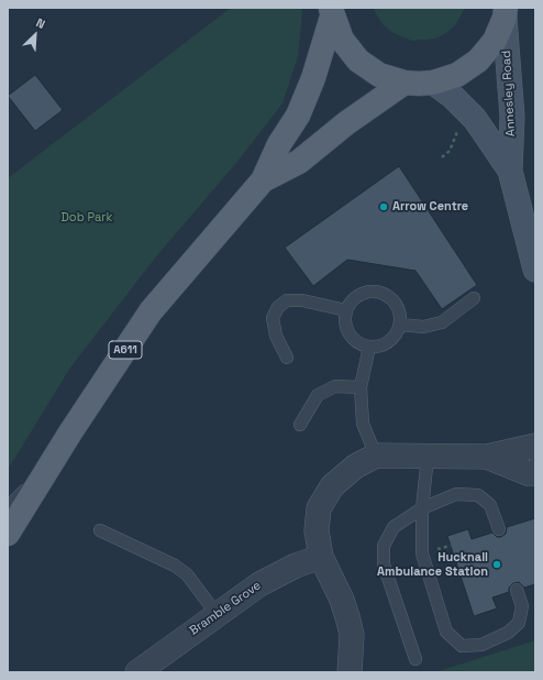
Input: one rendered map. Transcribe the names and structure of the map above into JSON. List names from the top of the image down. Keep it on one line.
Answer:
{"streets":{"main road":["Annesley Road","A611"],"street":["Bramble Grove"]},"parks":["Dob Park"],"places":["Arrow Centre","Hucknall Ambulance Station"],"north":"top right"}
